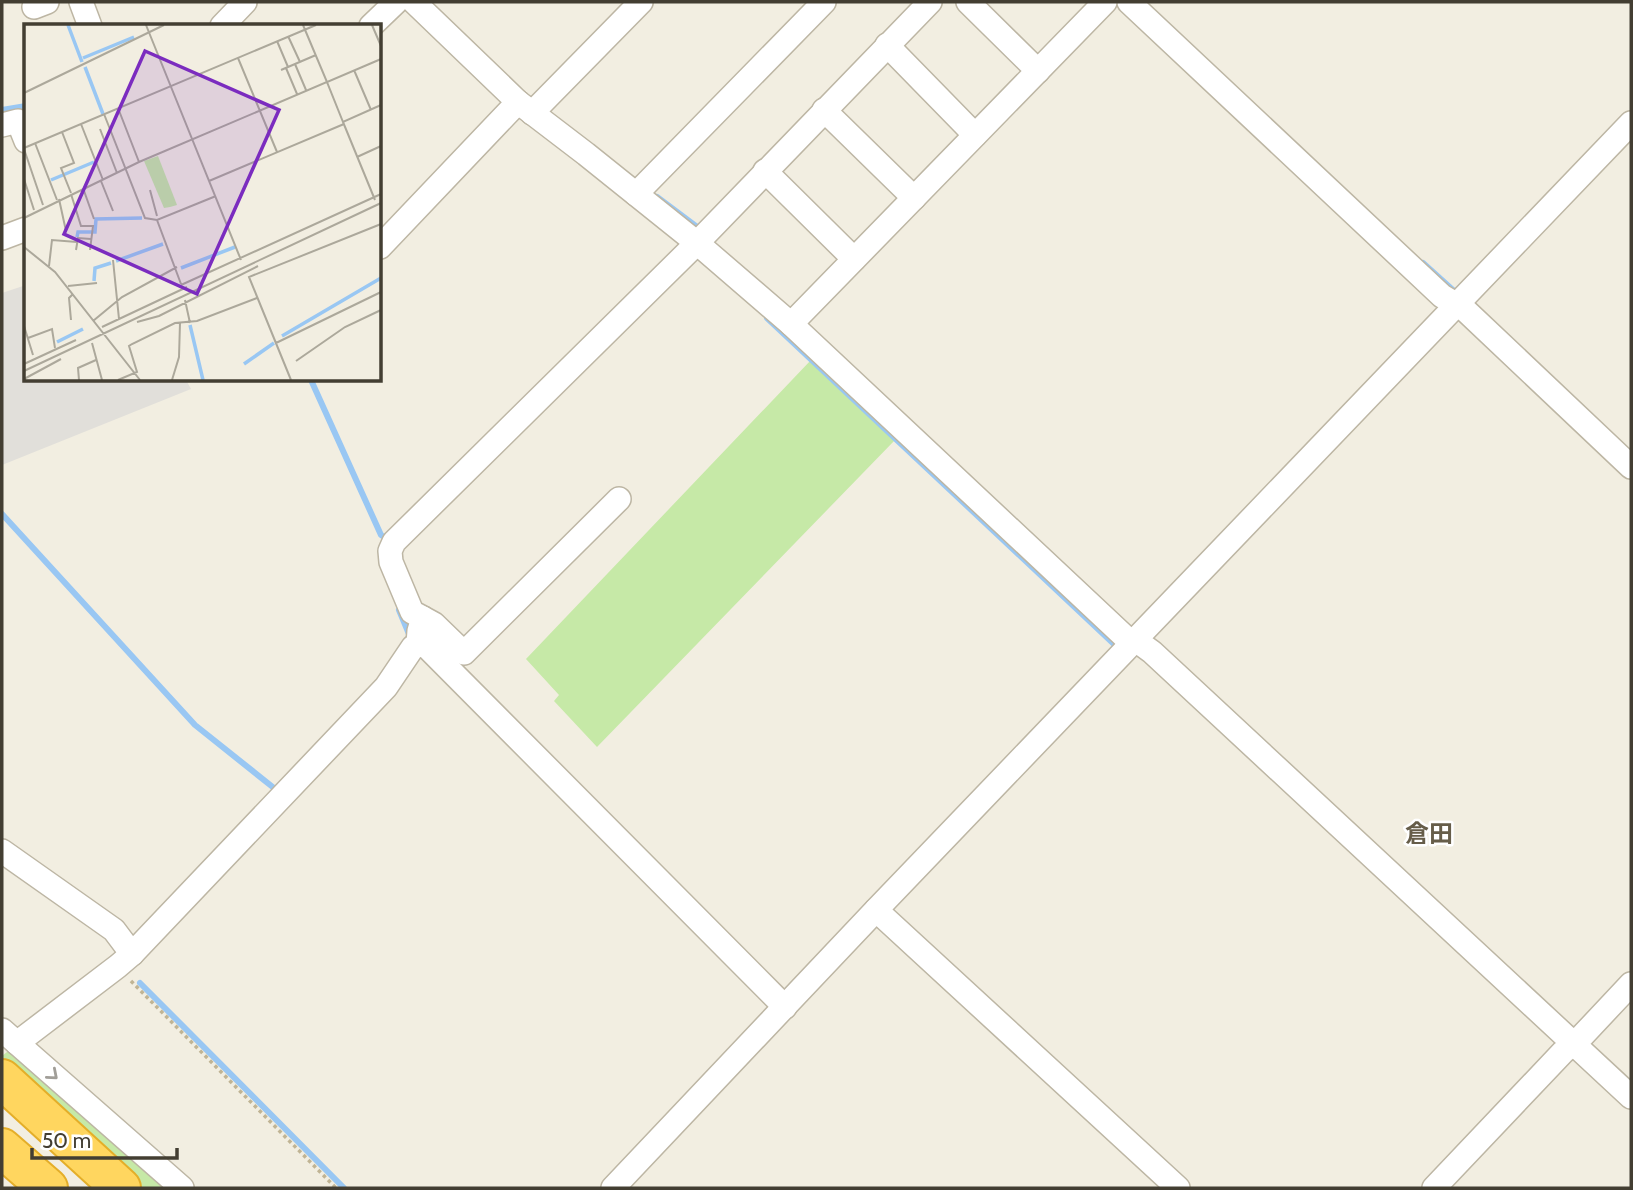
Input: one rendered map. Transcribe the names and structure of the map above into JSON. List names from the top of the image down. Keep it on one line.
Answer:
{"districts":["倉田"],"scale_bar":"50 m"}
